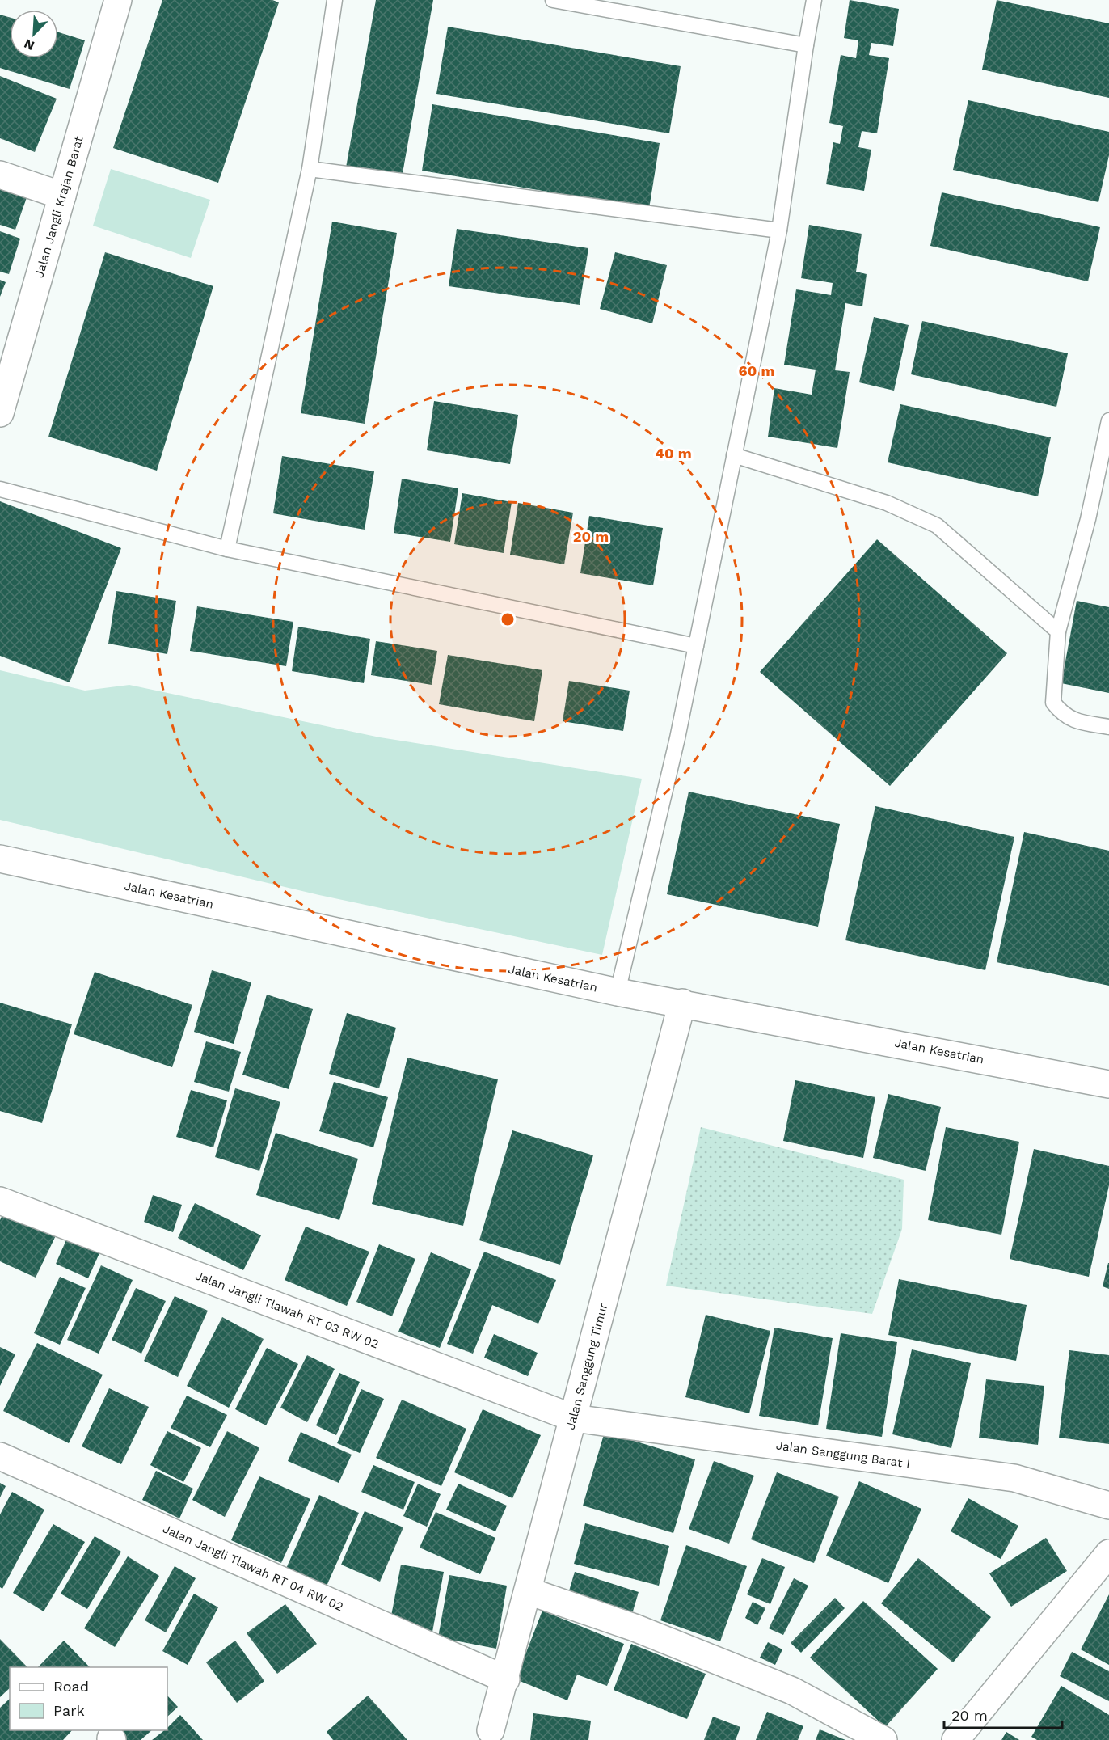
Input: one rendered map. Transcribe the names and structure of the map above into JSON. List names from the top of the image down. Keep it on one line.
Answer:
{"streets":{"street":["Jalan Jangli Krajan Barat","Jalan Kesatrian","Jalan Jangli Tlawah RT 03 RW 02","Jalan Sanggung Timur","Jalan Sanggung Barat I","Jalan Jangli Tlawah RT 04 RW 02"]},"crossings":[["Jalan Kesatrian","Jalan Sanggung Timur"],["Jalan Jangli Tlawah RT 03 RW 02","Jalan Sanggung Timur"],["Jalan Jangli Tlawah RT 03 RW 02","Jalan Sanggung Barat I"],["Jalan Sanggung Timur","Jalan Sanggung Barat I"],["Jalan Sanggung Timur","Jalan Jangli Tlawah RT 04 RW 02"]],"legend":["Road","Park"],"scale_bar":"20 m","north":"bottom left","rings":["60 m","40 m","20 m"]}
